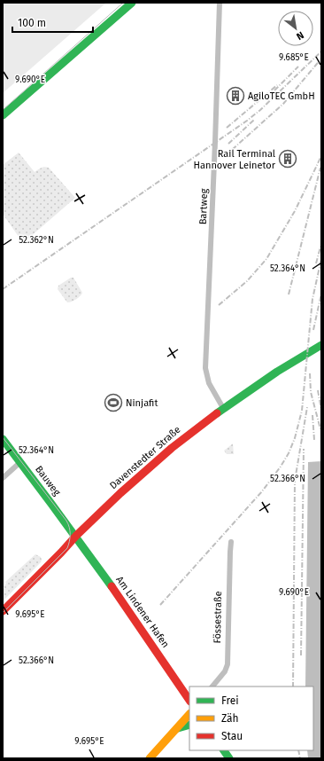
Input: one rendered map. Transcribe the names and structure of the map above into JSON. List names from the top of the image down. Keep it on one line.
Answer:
{"streets":{"street":["Bartweg","Davenstedter Straße","Bauweg","Am Lindener Hafen","Fössestraße"]},"crossings":[["Bartweg","Davenstedter Straße"],["Davenstedter Straße","Bauweg"],["Davenstedter Straße","Am Lindener Hafen"],["Bauweg","Am Lindener Hafen"]],"places":{"building":["AgiloTEC GmbH","Rail Terminal Hannover Leinetor"],"sports":["Ninjafit"]},"legend":["Frei","Zäh","Stau"],"scale_bar":"100 m","north":"bottom right","coordinates":["9.685°E","9.690°E","52.362°N","52.364°N","52.366°N","9.695°E"]}
